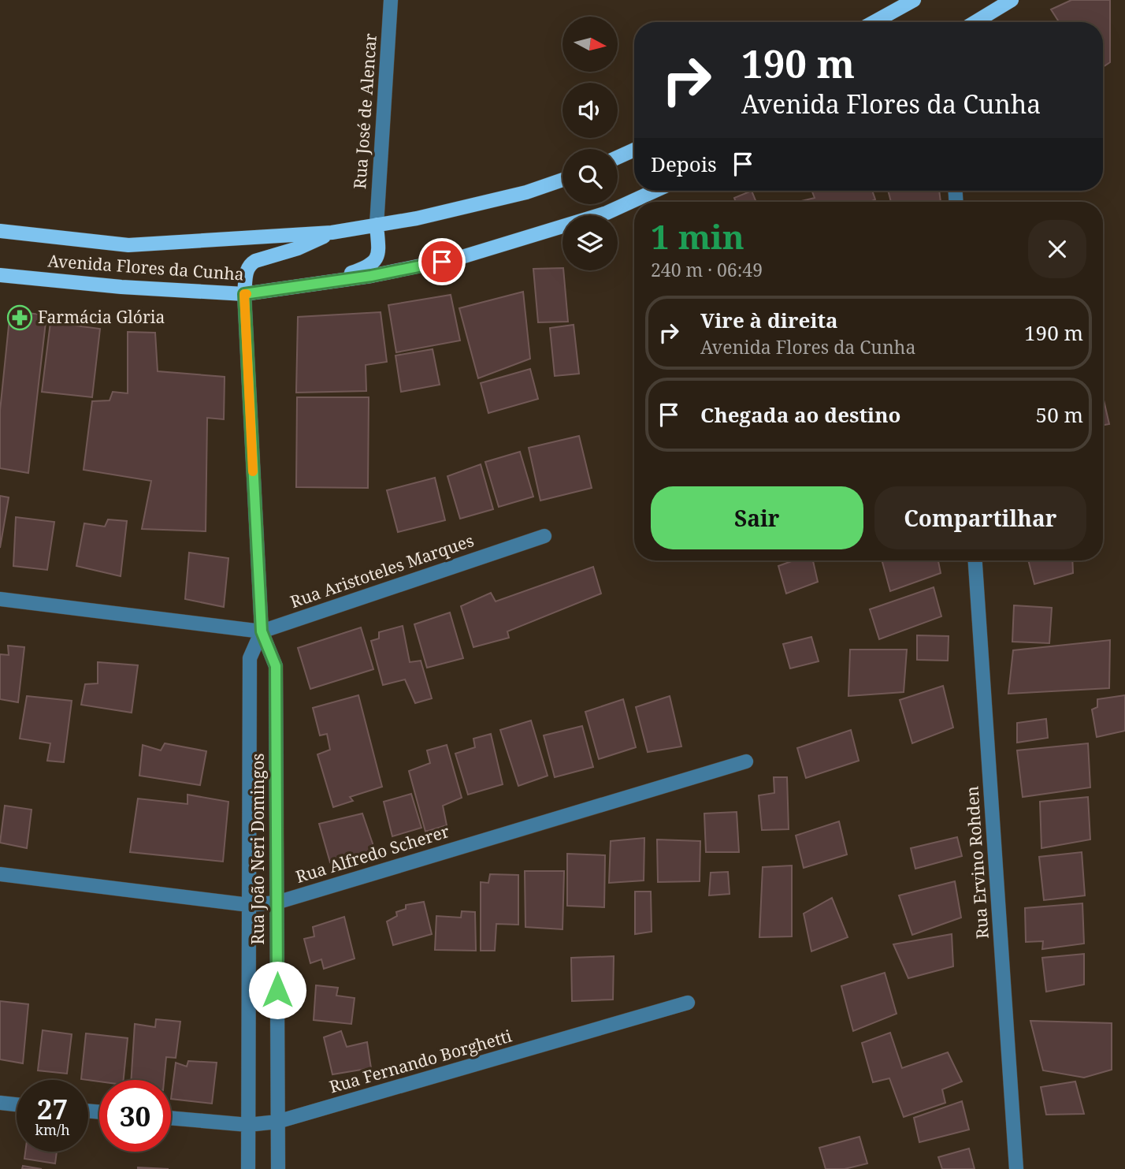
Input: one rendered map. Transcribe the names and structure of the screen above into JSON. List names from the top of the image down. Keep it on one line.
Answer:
{"streets":{"main road":["Avenida Flores da Cunha"],"street":["Rua José de Alencar","Rua Aristoteles Marques","Rua João Neri Domingos","Rua Alfredo Scherer","Rua Ervino Rohden","Rua Fernando Borghetti"]},"crossings":[["Rua José de Alencar","Avenida Flores da Cunha"],["Avenida Flores da Cunha","Rua João Neri Domingos"],["Rua Aristoteles Marques","Rua João Neri Domingos"],["Rua João Neri Domingos","Rua Alfredo Scherer"],["Rua João Neri Domingos","Rua Fernando Borghetti"]],"places":{"pharmacy":["Farmácia Glória"]},"north":"right","page":{"turn":["190 m","Avenida Flores da Cunha"],"then":"Depois","heading":["1 min","240 m · 06:49"],"list":[{"name":"Vire à direita","note":"Avenida Flores da Cunha","value":"190 m"},{"name":"Chegada ao destino","value":"50 m"}],"buttons":["Sair","Compartilhar"],"speed":"27 km/h","limit":"30"}}
